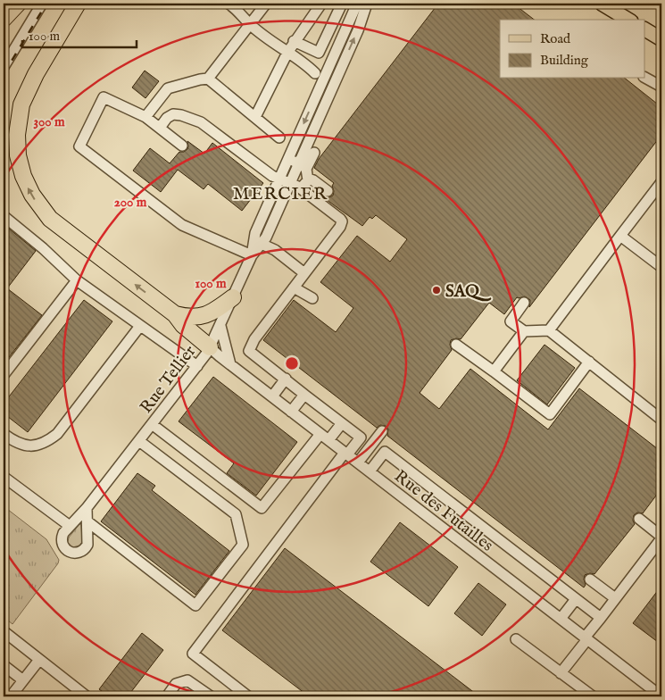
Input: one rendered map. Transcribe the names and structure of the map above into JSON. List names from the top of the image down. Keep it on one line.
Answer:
{"streets":{"street":["Rue Tellier","Rue des Futailles"]},"crossings":[["Rue Tellier","Rue des Futailles"]],"districts":["MERCIER"],"places":["SAQ"],"legend":["Road","Building"],"scale_bar":"100 m","rings":["300 m","200 m","100 m"]}
